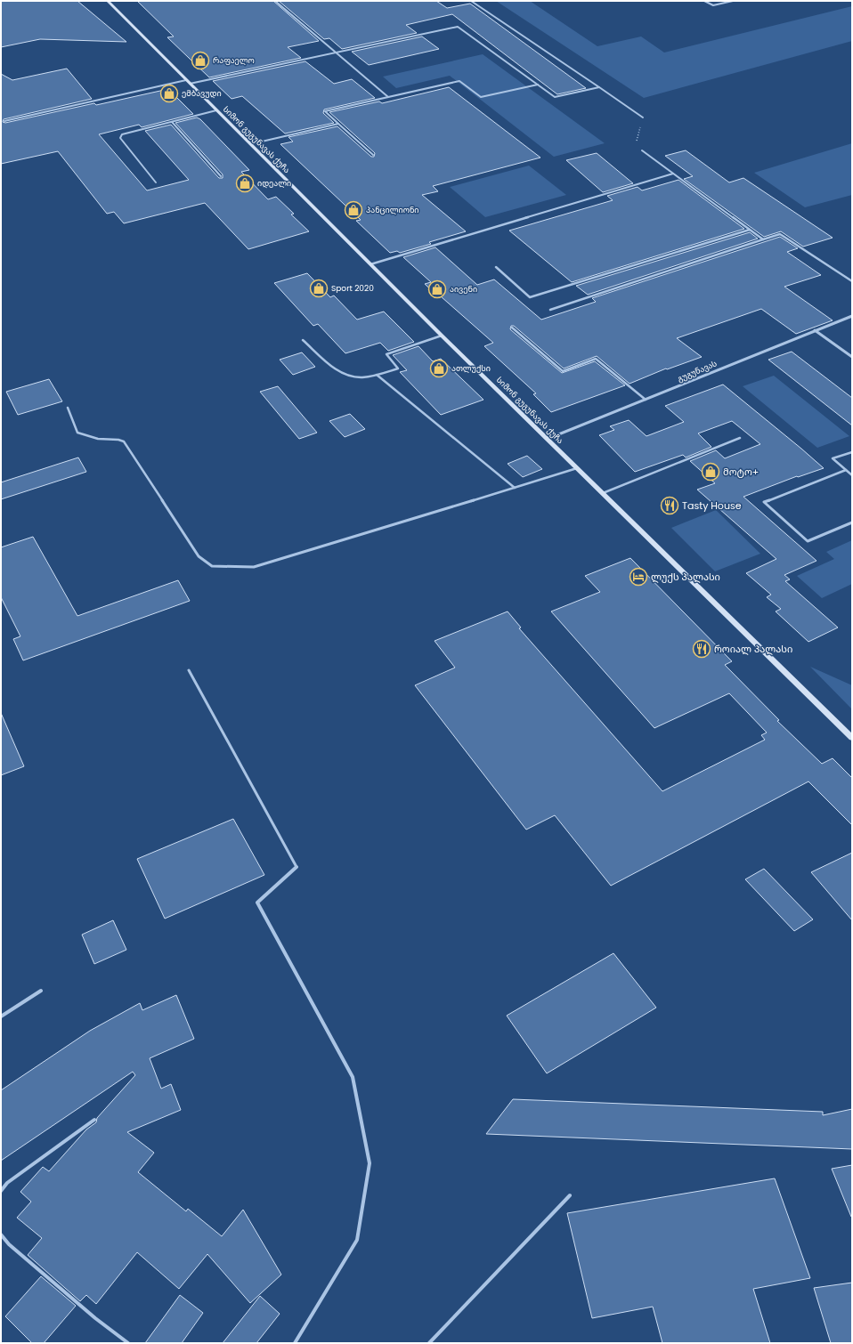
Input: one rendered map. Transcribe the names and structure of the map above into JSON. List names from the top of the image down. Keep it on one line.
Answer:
{"streets":{"main road":["სიმონ გუგუნავას ქუჩა"],"street":["გუგუნავას"]},"crossings":[["სიმონ გუგუნავას ქუჩა","გუგუნავას"]],"places":{"shop":["რაფაელო","ემბავუდი","იდეალი","პანცილიონი","Sport 2020","აივენი","ათლუქსი","მოტო+"],"restaurant":["Tasty House","როიალ პალასი"],"hotel":["ლუქს პალასი"]}}
